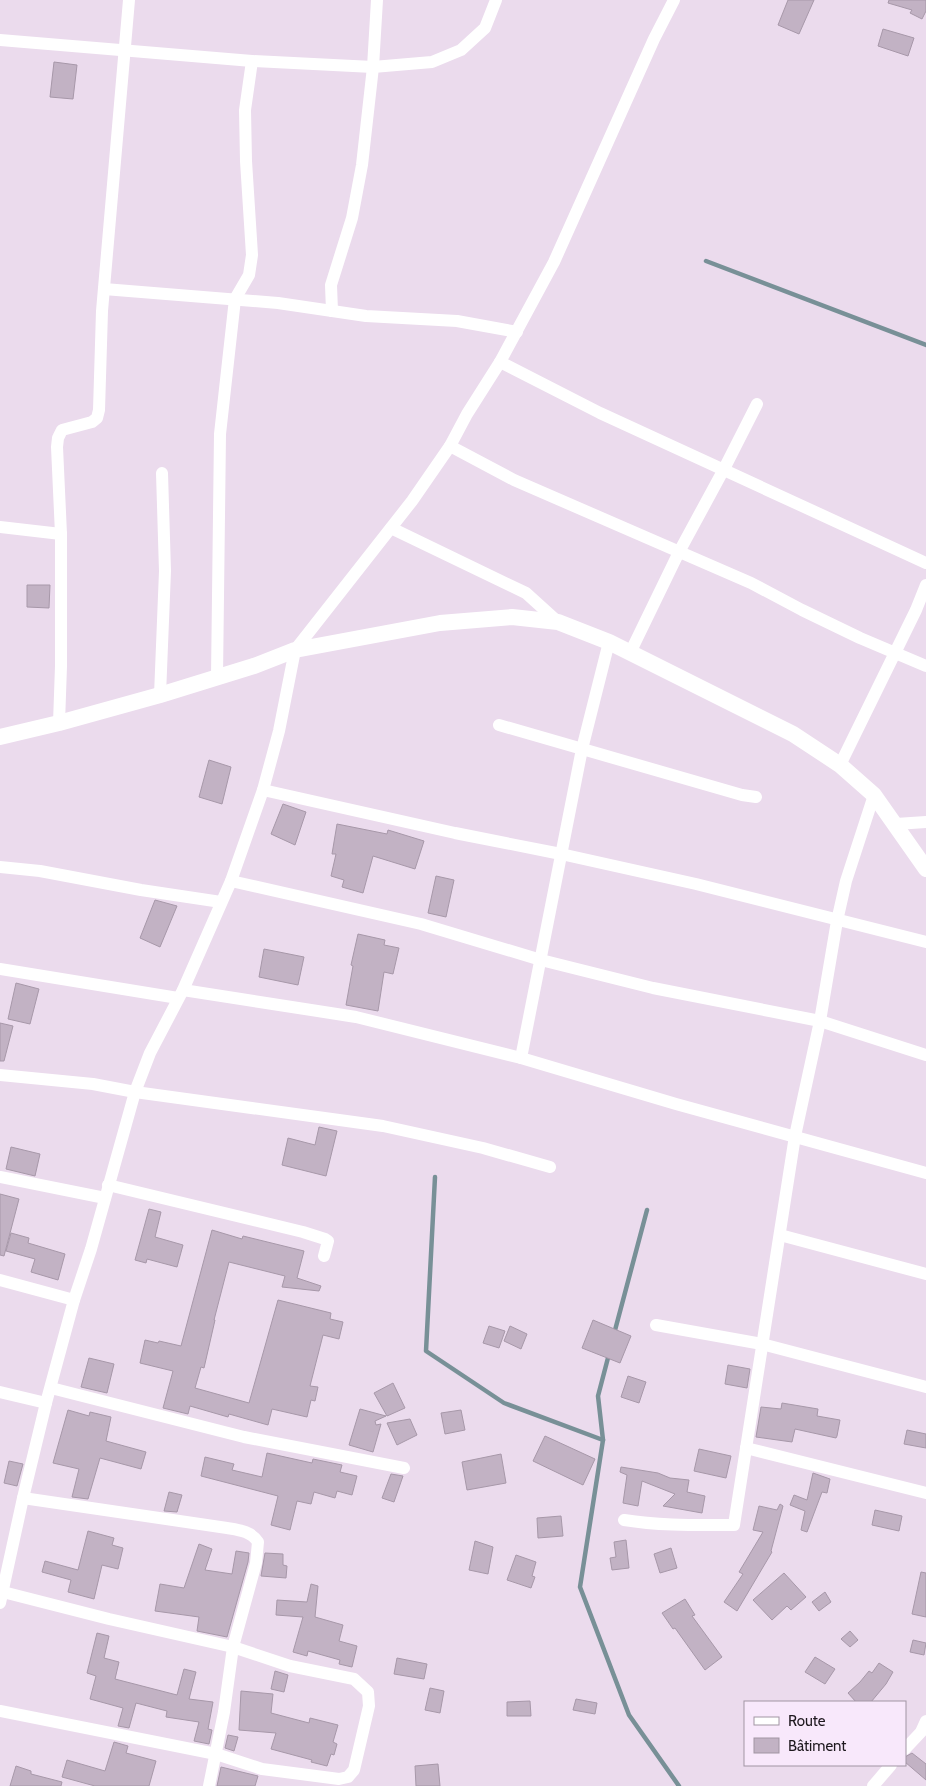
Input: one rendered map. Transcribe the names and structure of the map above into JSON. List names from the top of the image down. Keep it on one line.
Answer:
{"legend":["Route","Bâtiment"]}
